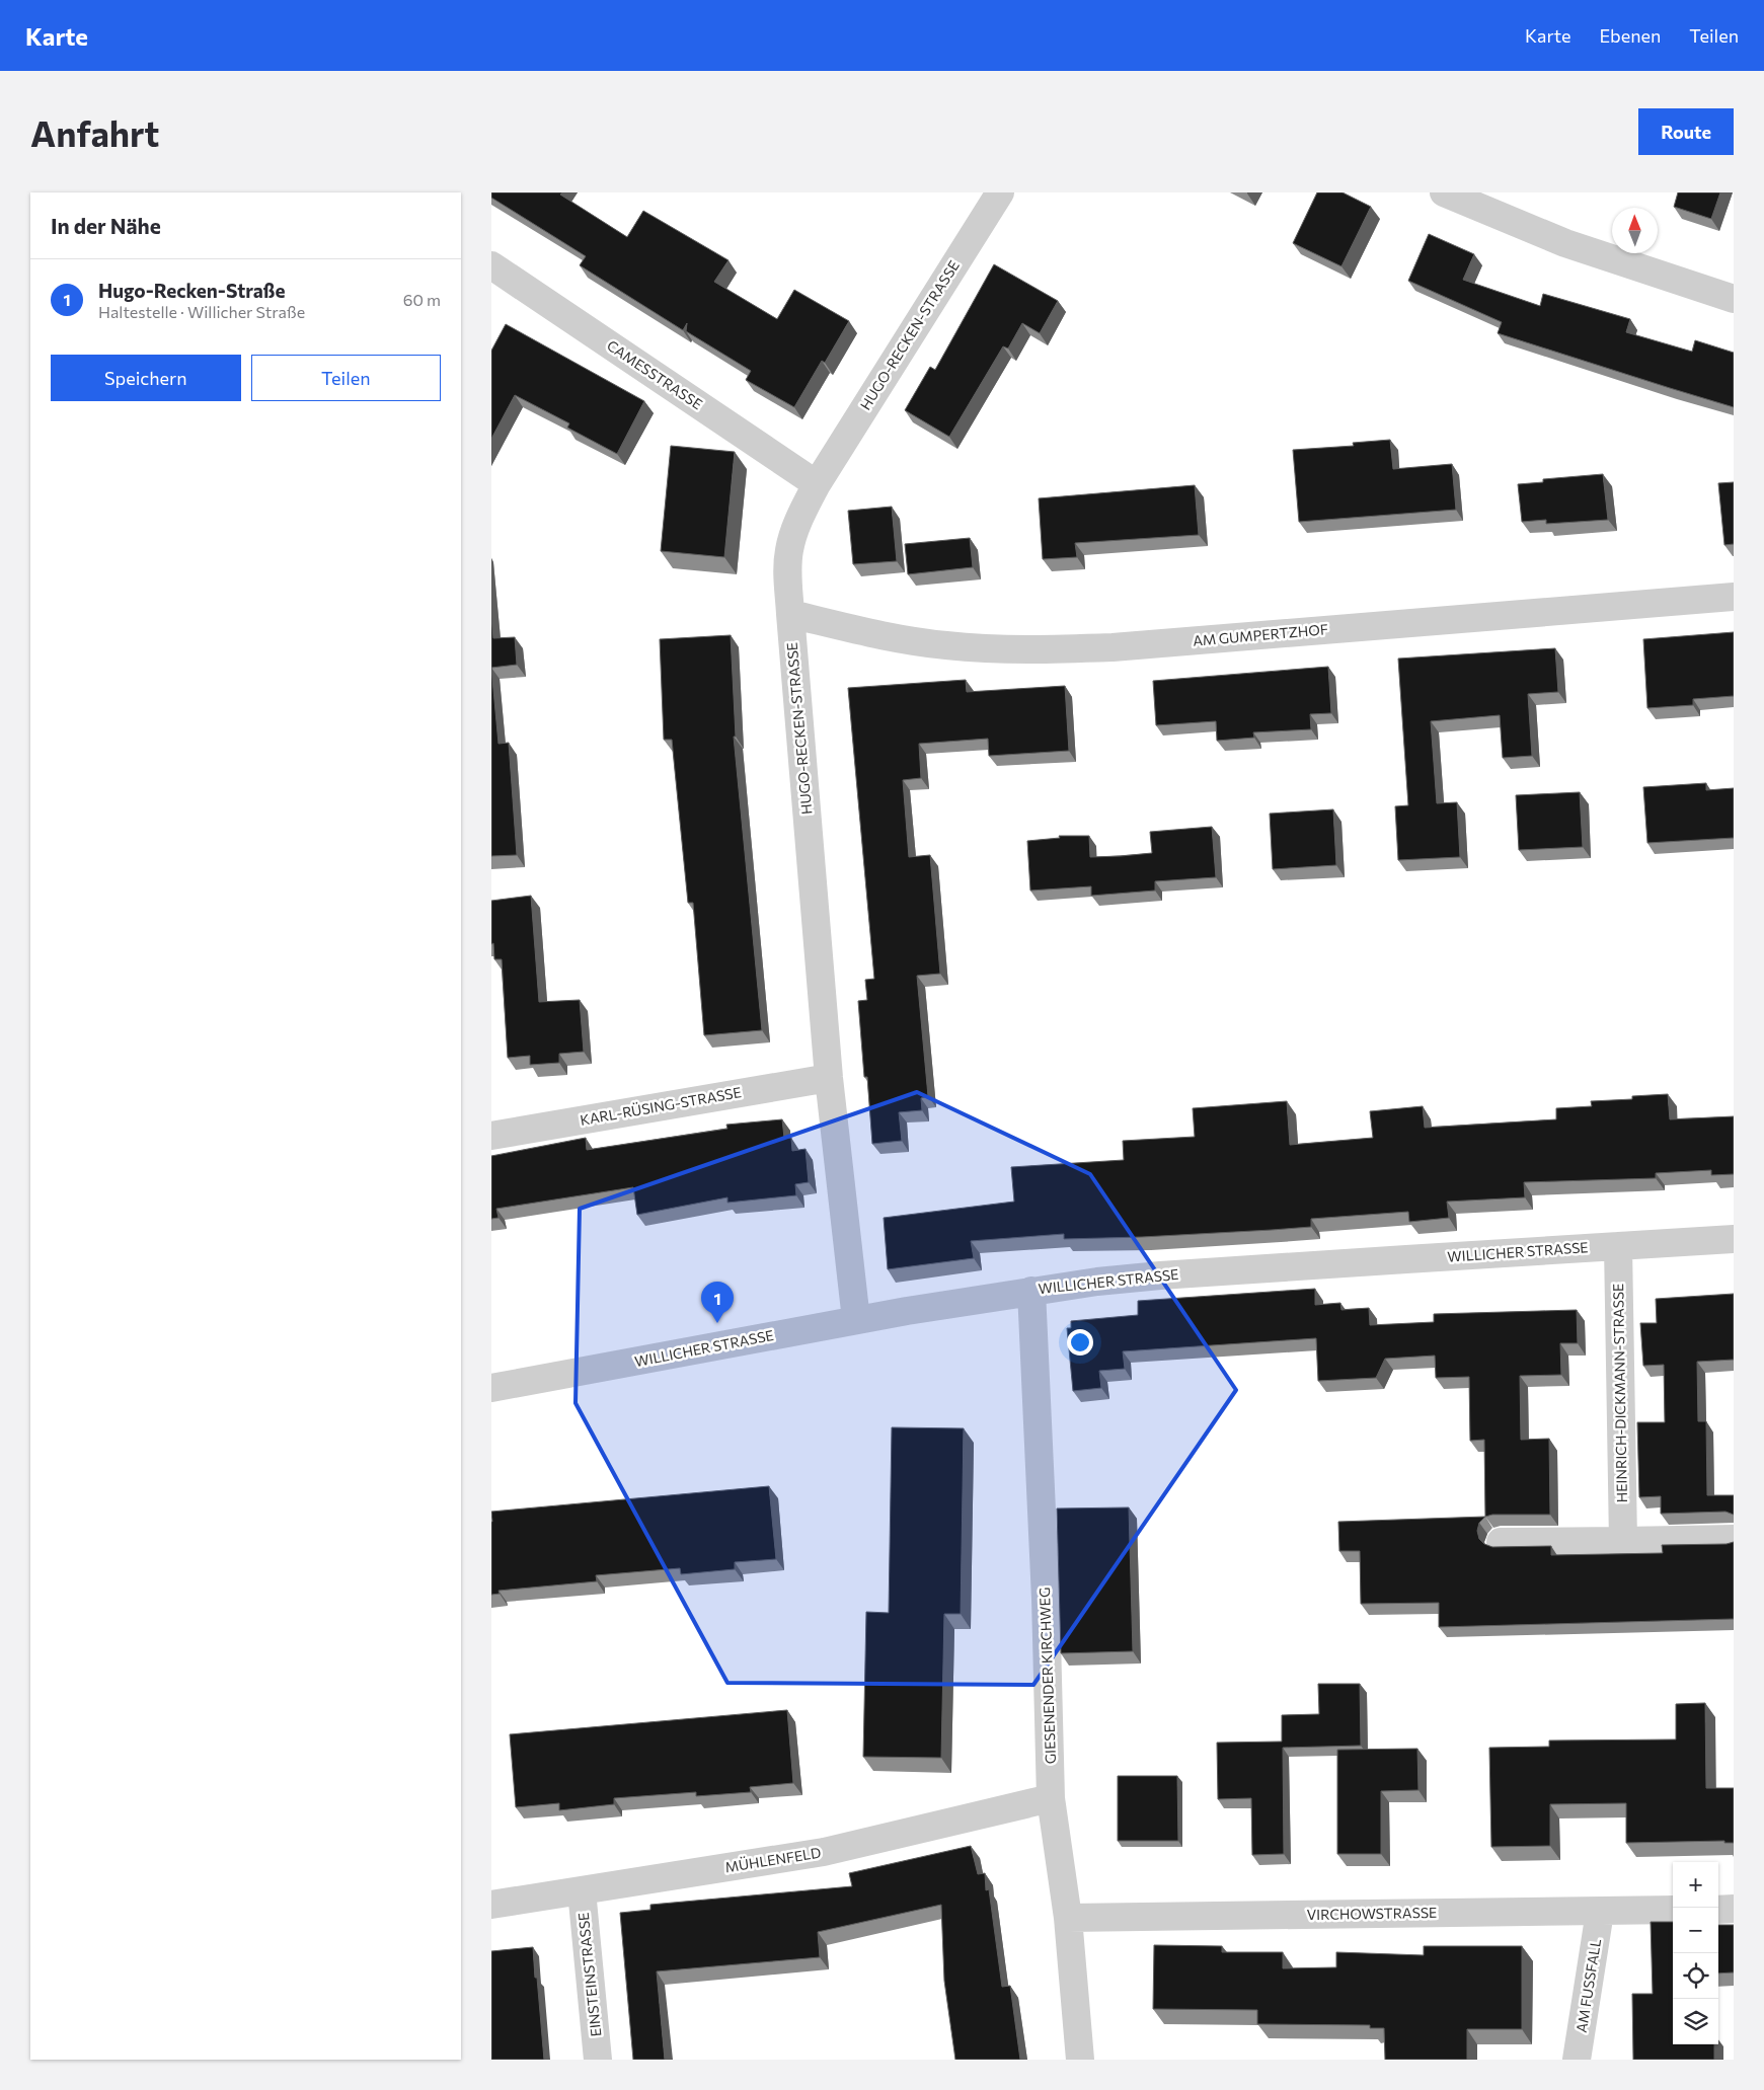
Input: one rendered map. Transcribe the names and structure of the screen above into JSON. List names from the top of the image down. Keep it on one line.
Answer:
{"streets":{"street":["HUGO-RECKEN-STRASSE","CAMESSTRASSE","AM GUMPERTZHOF","KARL-RÜSING-STRASSE","WILLICHER STRASSE","HEINRICH-DICKMANN-STRASSE","GIESENENDER KIRCHWEG","MÜHLENFELD","VIRCHOWSTRASSE","EINSTEINSTRASSE","AM FUSSFALL"]},"crossings":[["HUGO-RECKEN-STRASSE","CAMESSTRASSE"],["HUGO-RECKEN-STRASSE","AM GUMPERTZHOF"],["HUGO-RECKEN-STRASSE","KARL-RÜSING-STRASSE"],["HUGO-RECKEN-STRASSE","WILLICHER STRASSE"],["WILLICHER STRASSE","HEINRICH-DICKMANN-STRASSE"],["WILLICHER STRASSE","GIESENENDER KIRCHWEG"],["GIESENENDER KIRCHWEG","MÜHLENFELD"],["GIESENENDER KIRCHWEG","VIRCHOWSTRASSE"],["MÜHLENFELD","EINSTEINSTRASSE"],["VIRCHOWSTRASSE","AM FUSSFALL"]],"north":"top","page":{"header":"Karte","nav":["Karte","Ebenen","Teilen"],"buttons":["Route",["Speichern","Teilen"]],"title":"Anfahrt","heading":"In der Nähe","list":[{"mark":"1","name":"Hugo-Recken-Straße","note":"Haltestelle · Willicher Straße","value":"60 m"}],"pins":"1","map_buttons":["+","−"]}}
